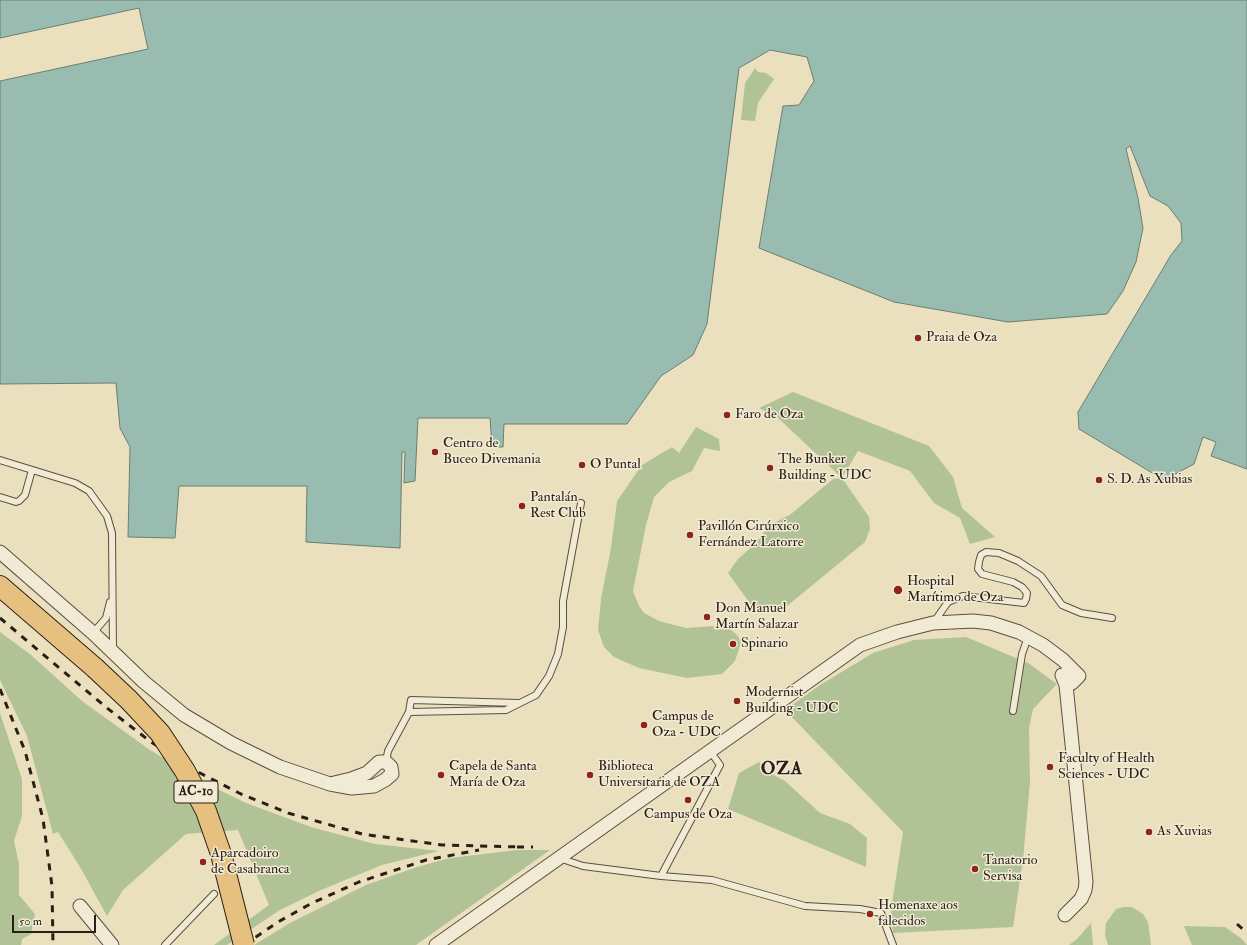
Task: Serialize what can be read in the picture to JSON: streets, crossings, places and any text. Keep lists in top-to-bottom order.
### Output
{
  "streets": {
    "main road": ["AC-10"]
  },
  "districts": ["OZA"],
  "places": [
    "Praia de Oza",
    "Faro de Oza",
    "Centro de Buceo Divemania",
    "O Puntal",
    "The Bunker Building - UDC",
    "S. D. As Xubias",
    "Pantalán Rest Club",
    "Pavillón Cirúrxico Fernández Latorre",
    "Hospital Marítimo de Oza",
    "Don Manuel Martín Salazar",
    "Spinario",
    "Modernist Building - UDC",
    "Campus de Oza - UDC",
    "Faculty of Health Sciences - UDC",
    "Capela de Santa María de Oza",
    "Biblioteca Universitaria de OZA",
    "Campus de Oza",
    "As Xuvias",
    "Aparcadoiro de Casabranca",
    "Tanatorio Servisa",
    "Homenaxe aos falecidos"
  ],
  "scale_bar": "50 m"
}
